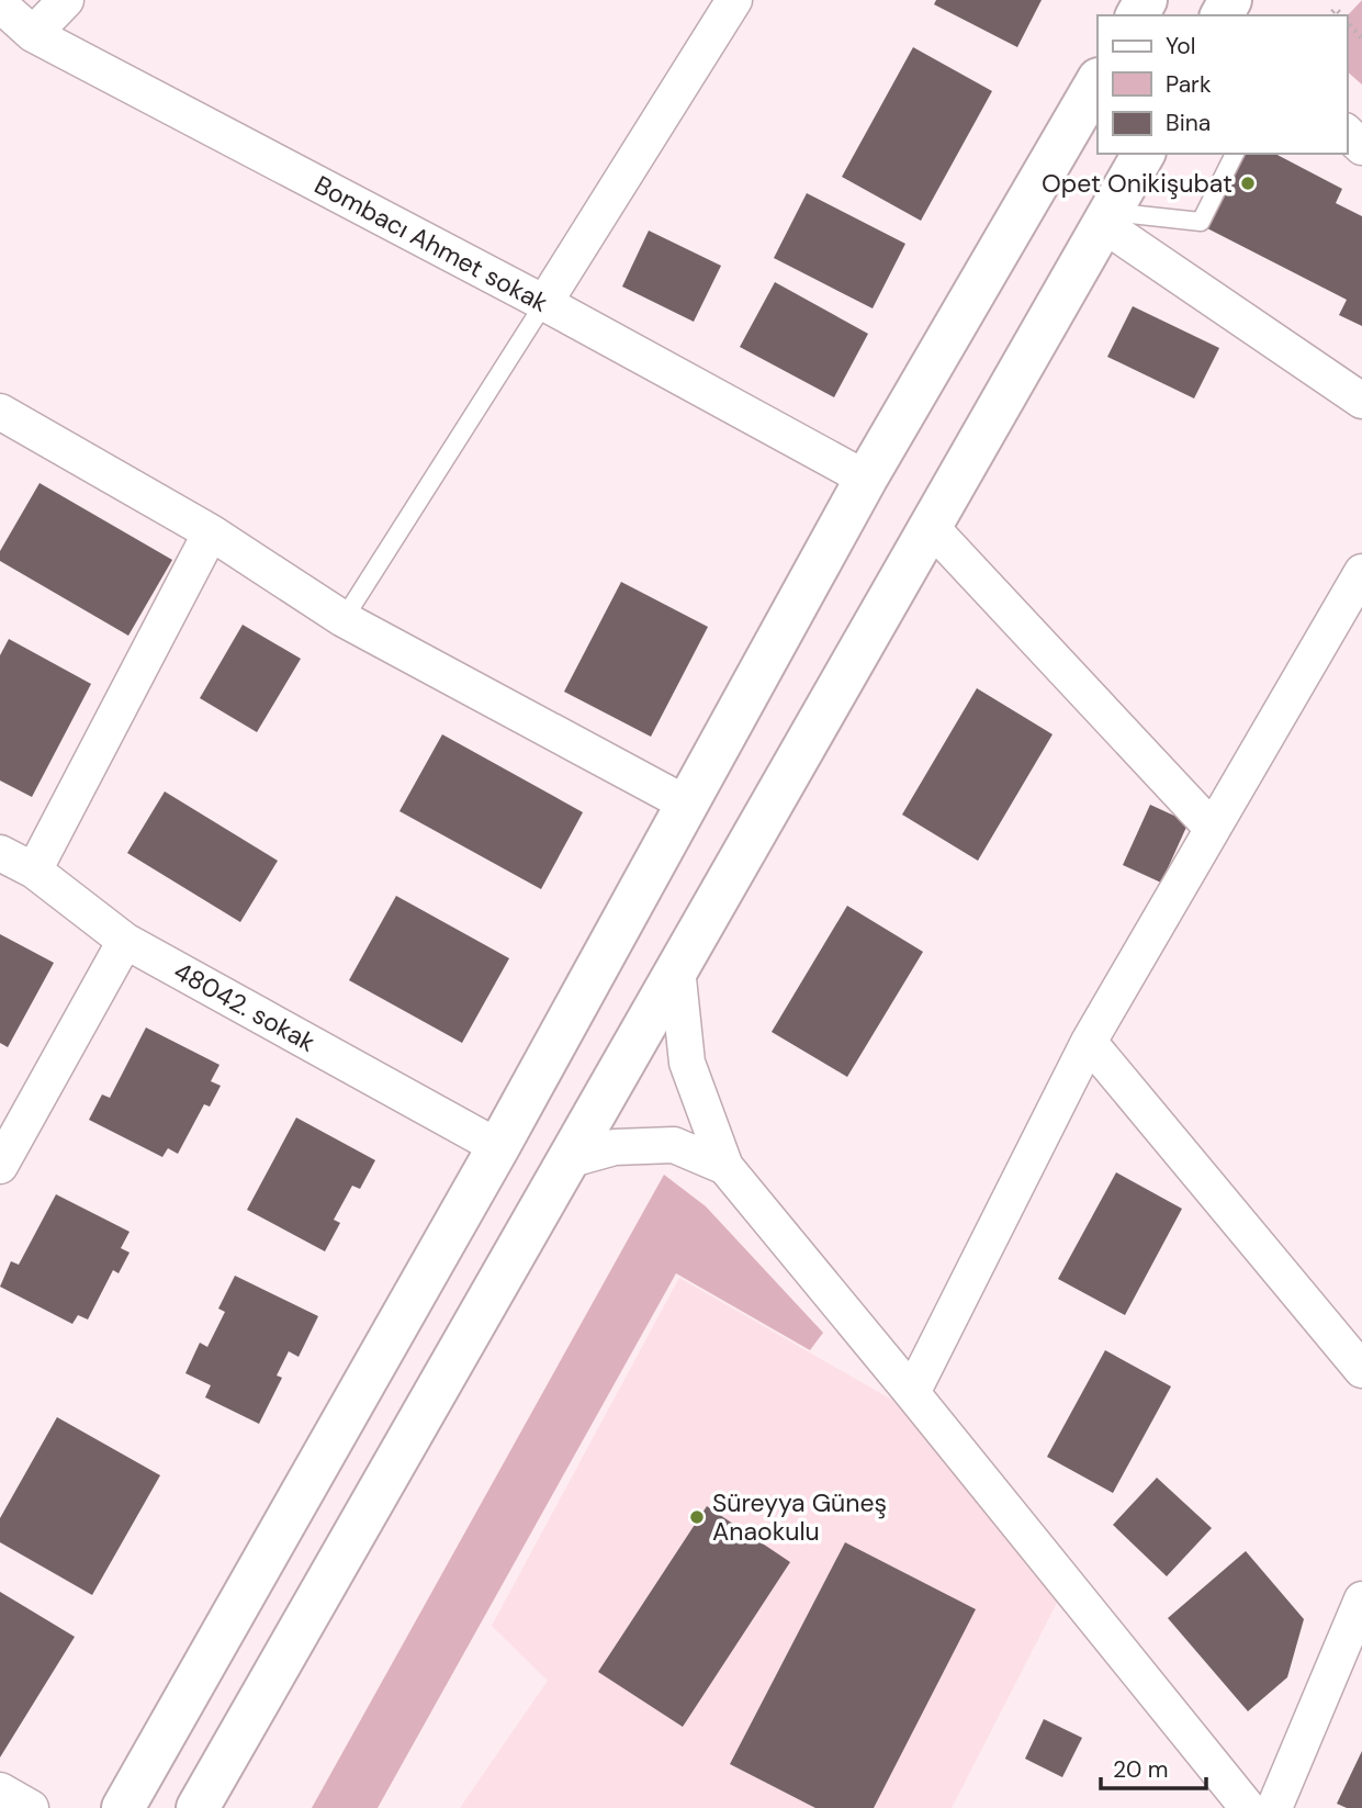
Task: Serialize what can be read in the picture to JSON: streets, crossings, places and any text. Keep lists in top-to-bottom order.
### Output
{
  "streets": {
    "street": ["Bombacı Ahmet sokak", "48042. sokak"]
  },
  "places": ["Opet Onikişubat", "Süreyya Güneş Anaokulu"],
  "legend": ["Yol", "Park", "Bina"],
  "scale_bar": "20 m"
}
